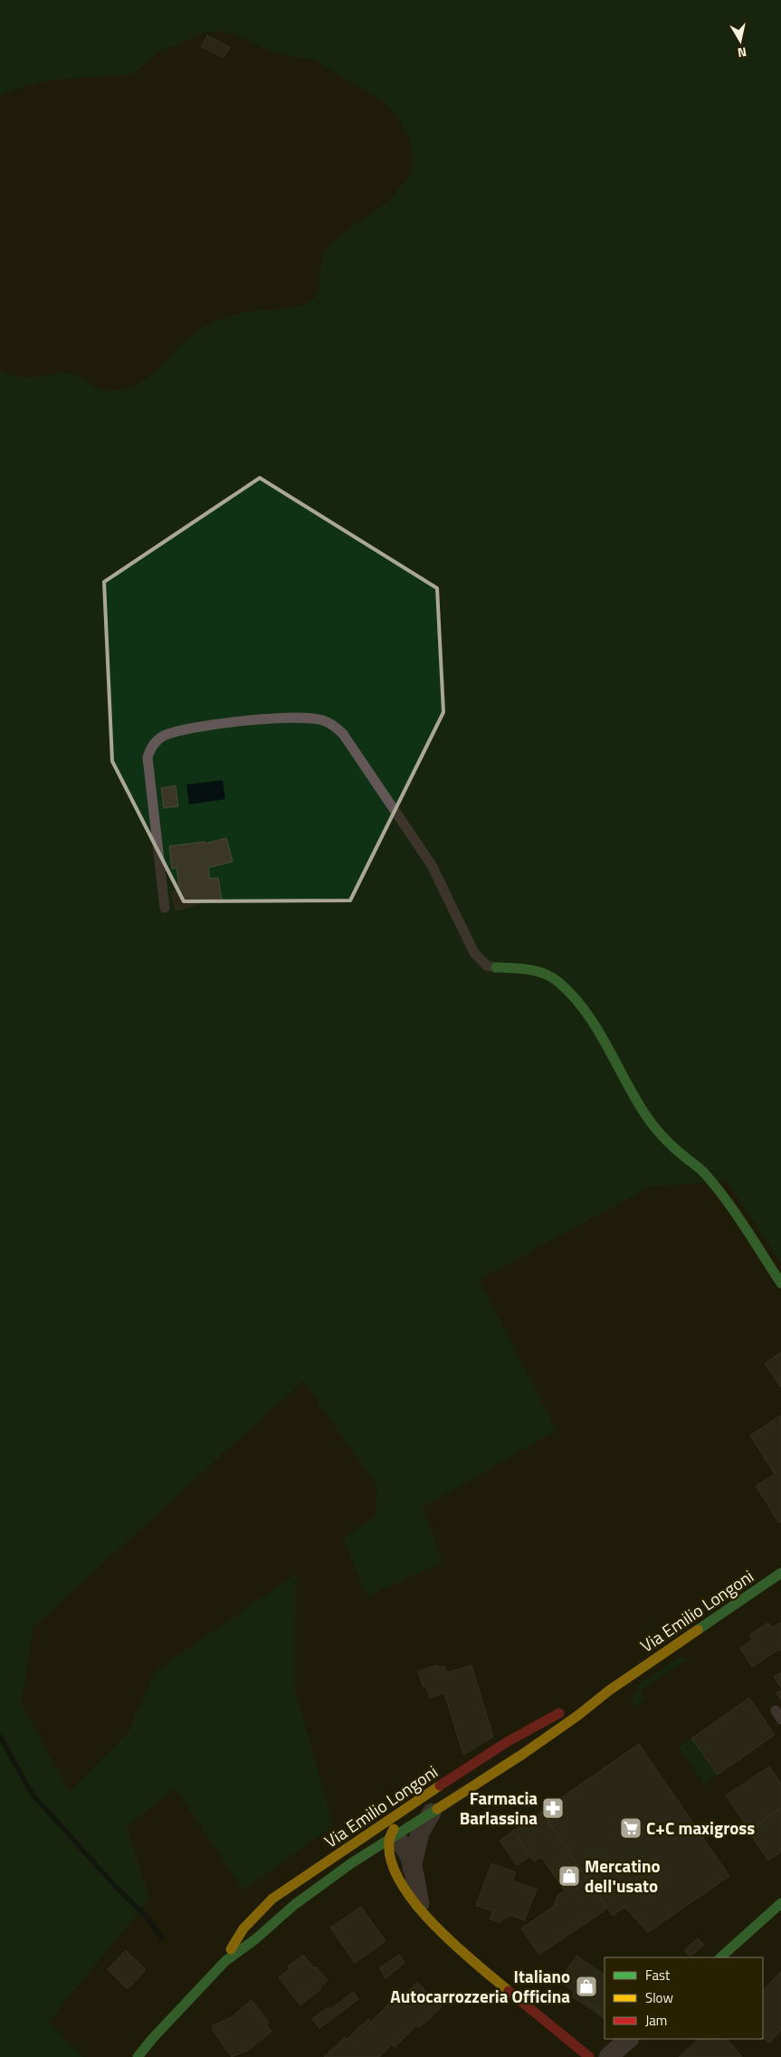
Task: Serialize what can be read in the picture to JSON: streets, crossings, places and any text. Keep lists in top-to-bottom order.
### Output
{
  "streets": {
    "street": ["Via Emilio Longoni"]
  },
  "places": {
    "pharmacy": ["Farmacia Barlassina"],
    "supermarket": ["C+C maxigross"],
    "shop": ["Mercatino dell'usato", "Italiano Autocarrozzeria Officina"]
  },
  "legend": ["Fast", "Slow", "Jam"],
  "north": "bottom"
}
